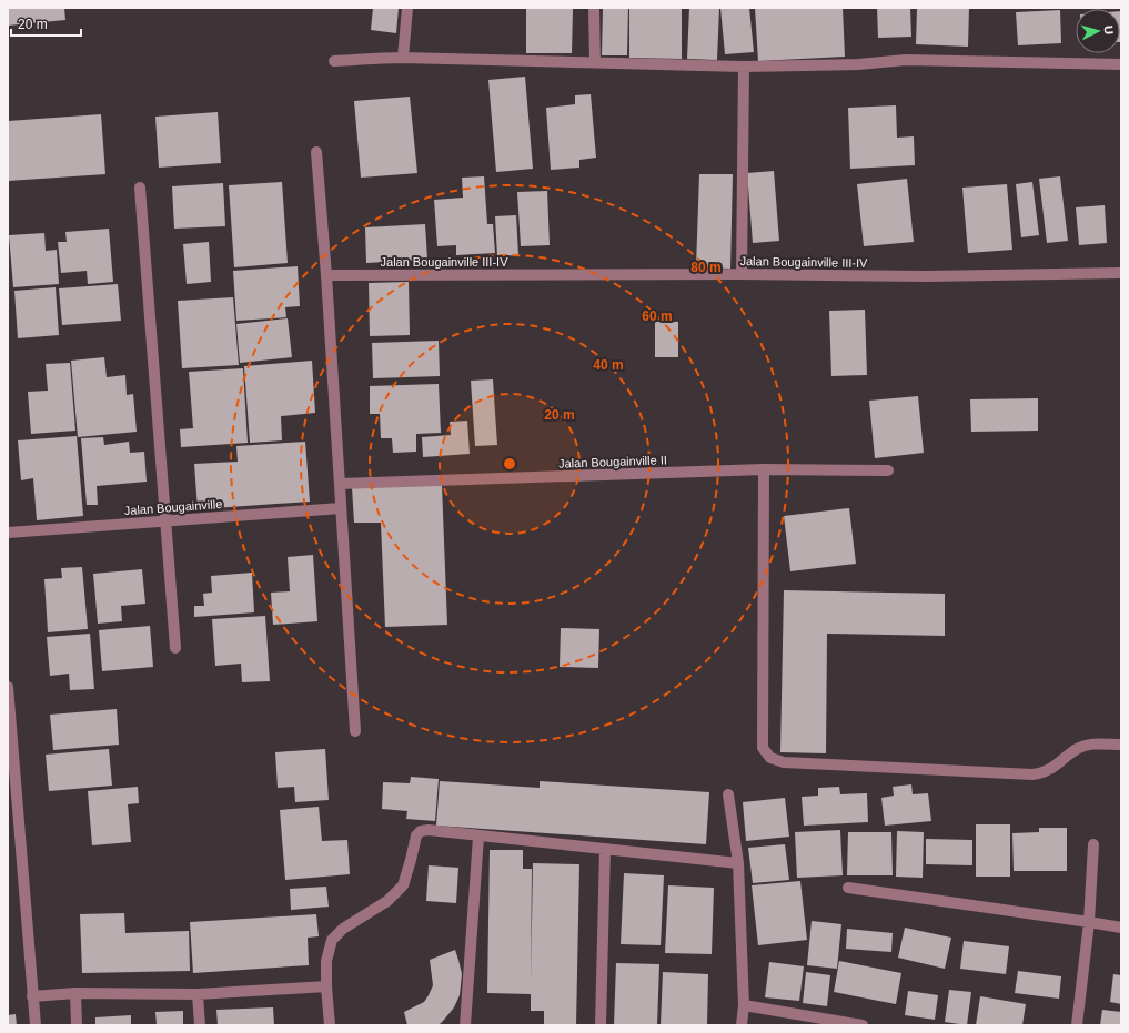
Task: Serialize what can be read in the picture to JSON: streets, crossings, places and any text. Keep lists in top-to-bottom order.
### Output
{
  "streets": {
    "street": ["Jalan Bougainville III-IV", "Jalan Bougainville II", "Jalan Bougainville"]
  },
  "scale_bar": "20 m",
  "north": "right",
  "rings": [
    "80 m",
    "60 m",
    "40 m",
    "20 m"
  ]
}
